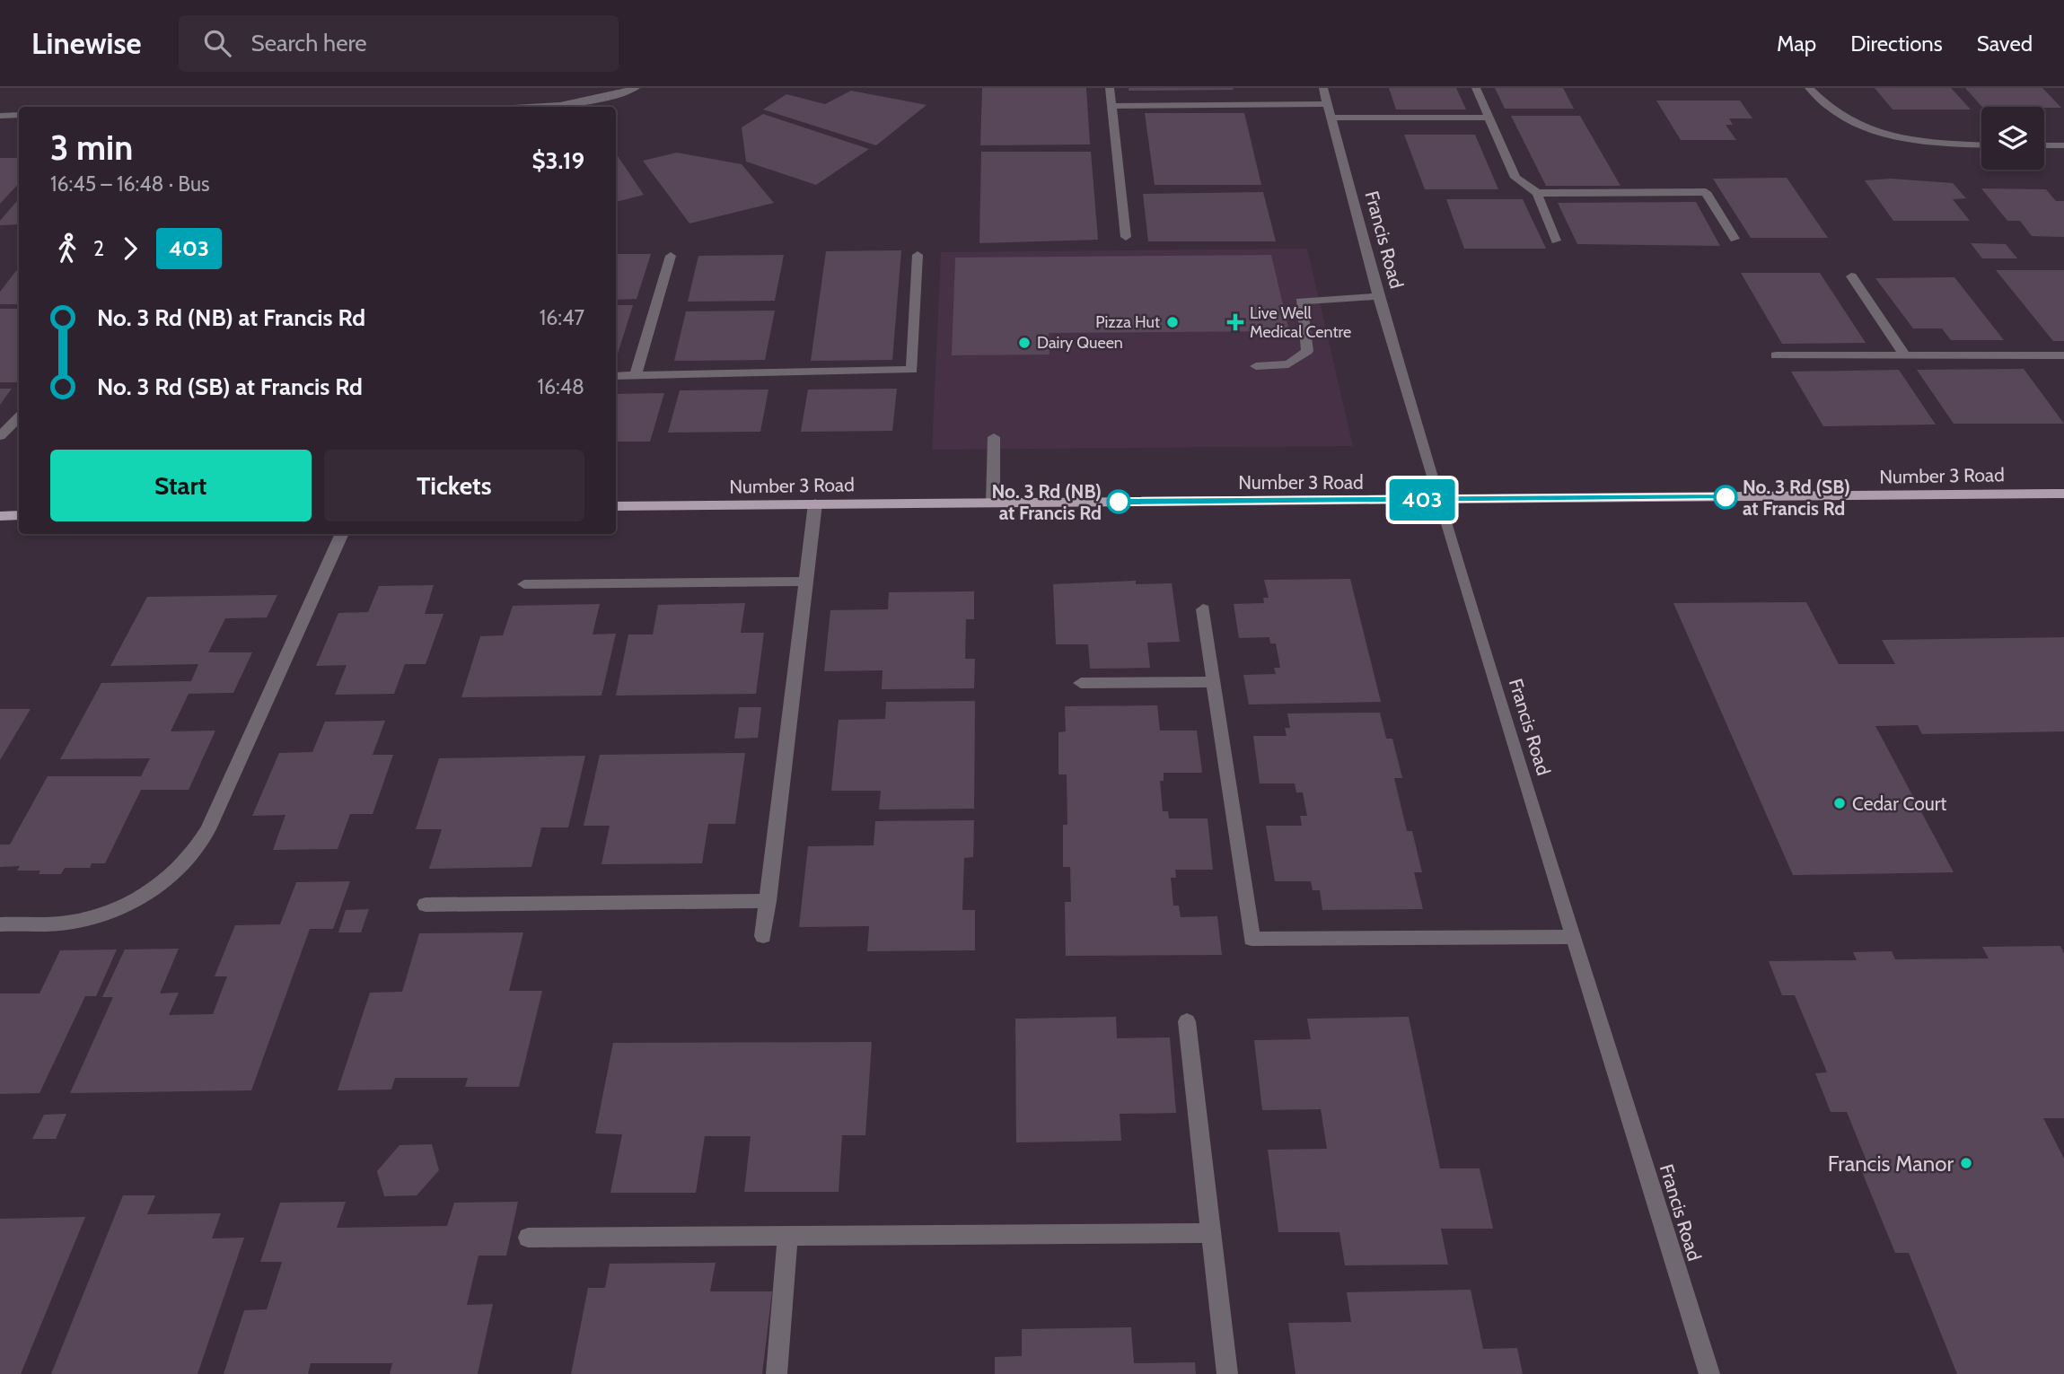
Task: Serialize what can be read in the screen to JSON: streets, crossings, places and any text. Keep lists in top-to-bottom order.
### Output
{
  "streets": {
    "main road": ["Number 3 Road"],
    "street": ["Francis Road"]
  },
  "crossings": [
    ["Francis Road", "Number 3 Road"]
  ],
  "places": {
    "other": [
      "Pizza Hut",
      "Dairy Queen",
      "No. 3 Rd (SB) at Francis Rd",
      "No. 3 Rd (NB) at Francis Rd",
      "Cedar Court",
      "Francis Manor"
    ],
    "health": ["Live Well Medical Centre"]
  },
  "lines": ["bus line 403"],
  "page": {
    "header": "Linewise",
    "search": "Search here",
    "nav": ["Map", "Directions", "Saved"],
    "on_map": "403",
    "heading": ["3 min", "16:45 – 16:48 · Bus", "$3.19"],
    "legs": ["2", "403"],
    "list": [
      {
        "name": "No. 3 Rd (NB) at Francis Rd",
        "value": "16:47"
      },
      {
        "name": "No. 3 Rd (SB) at Francis Rd",
        "value": "16:48"
      }
    ],
    "buttons": ["Start", "Tickets"]
  }
}
